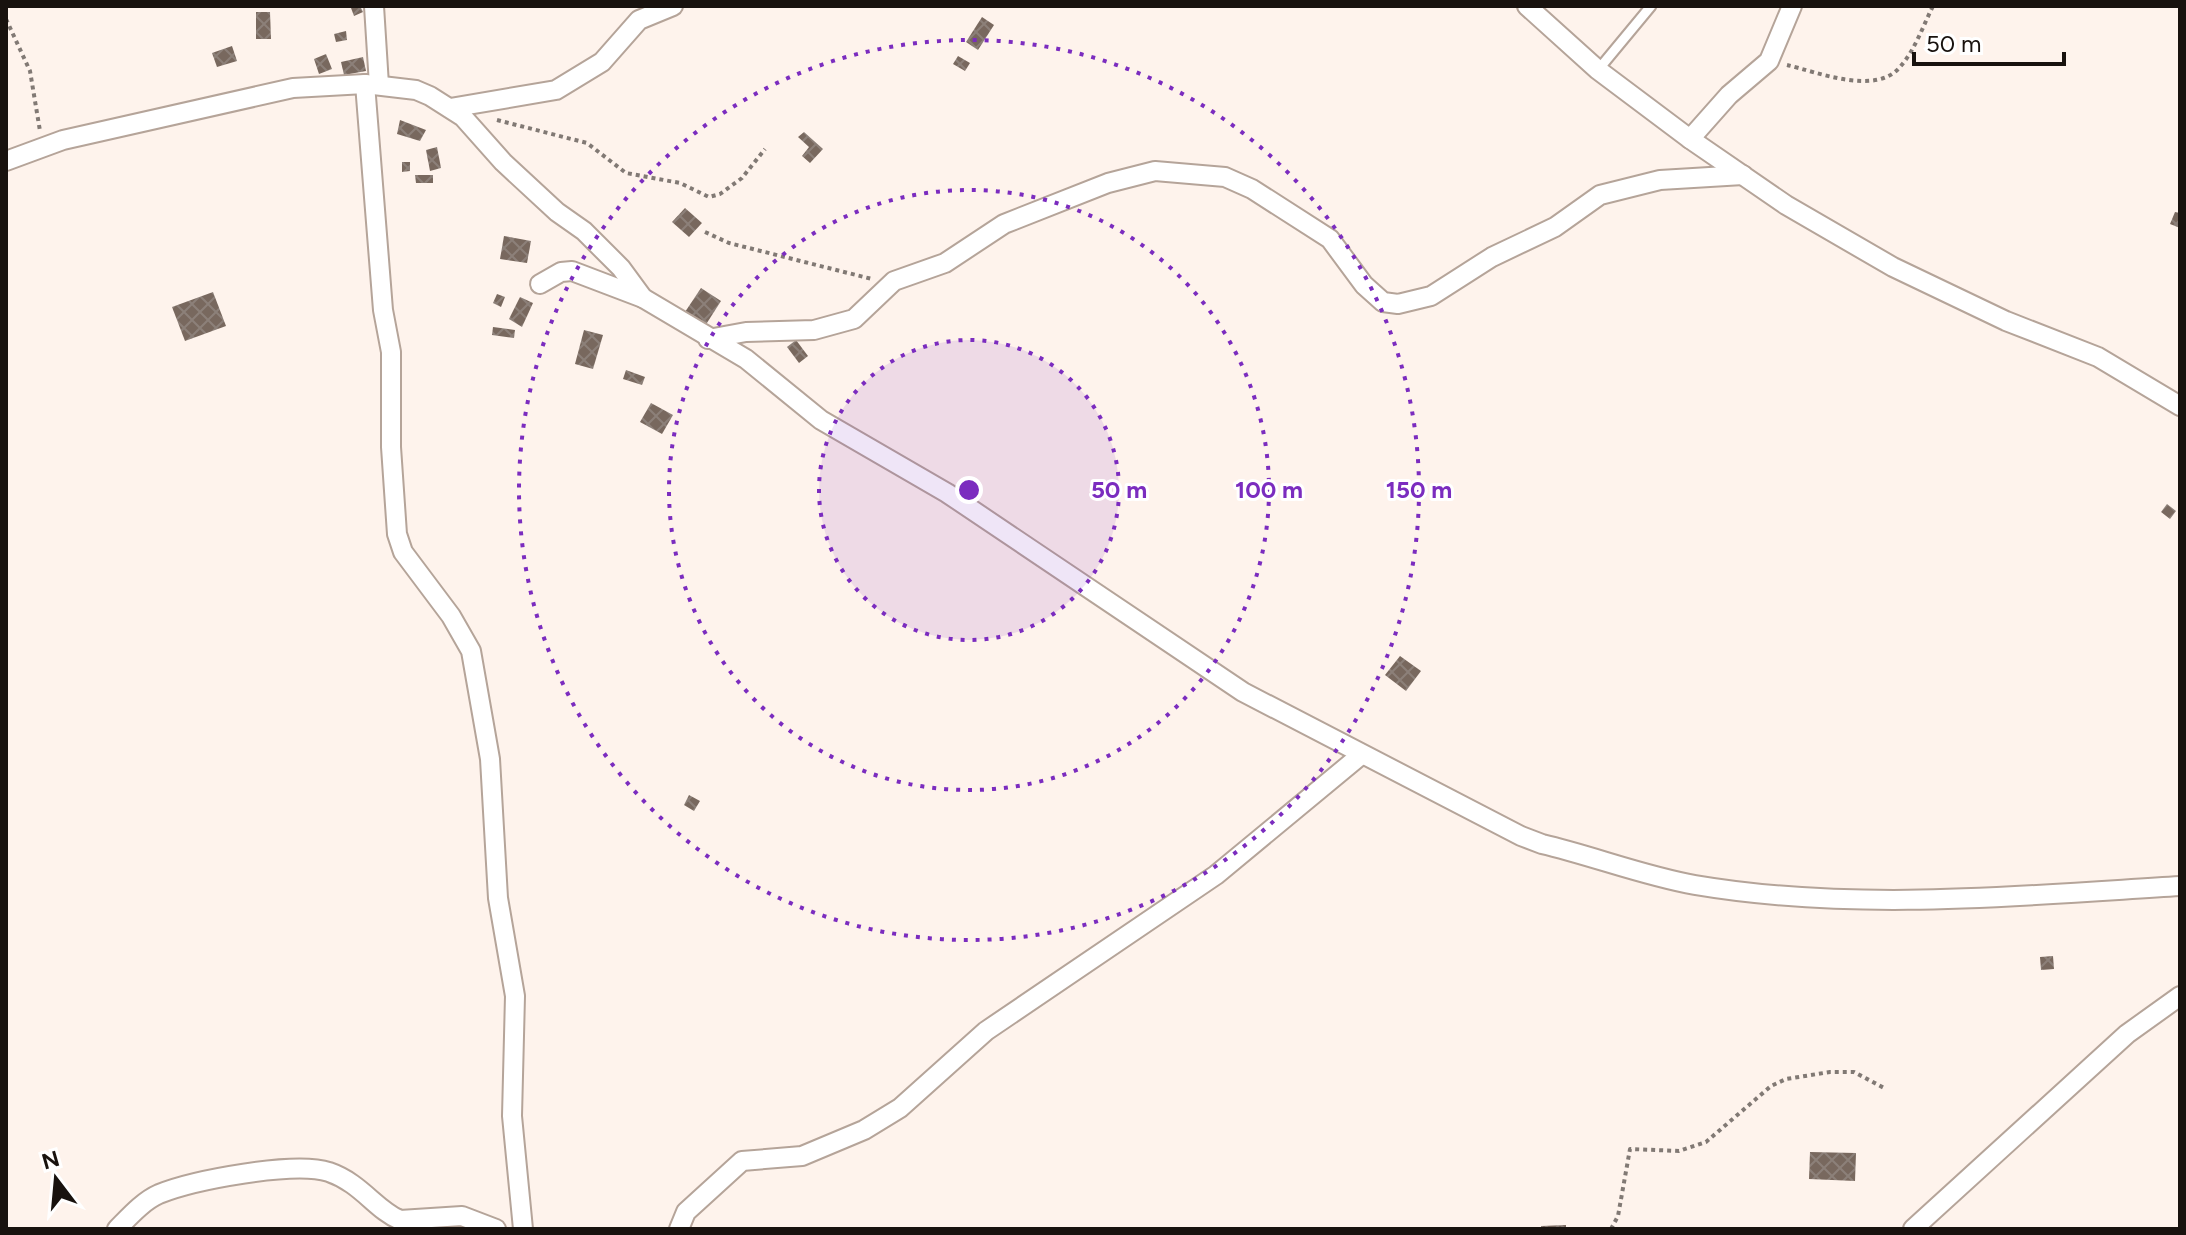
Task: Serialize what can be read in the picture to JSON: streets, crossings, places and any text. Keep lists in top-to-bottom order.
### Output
{
  "scale_bar": "50 m",
  "north": "top",
  "rings": ["50 m", "100 m", "150 m"]
}
